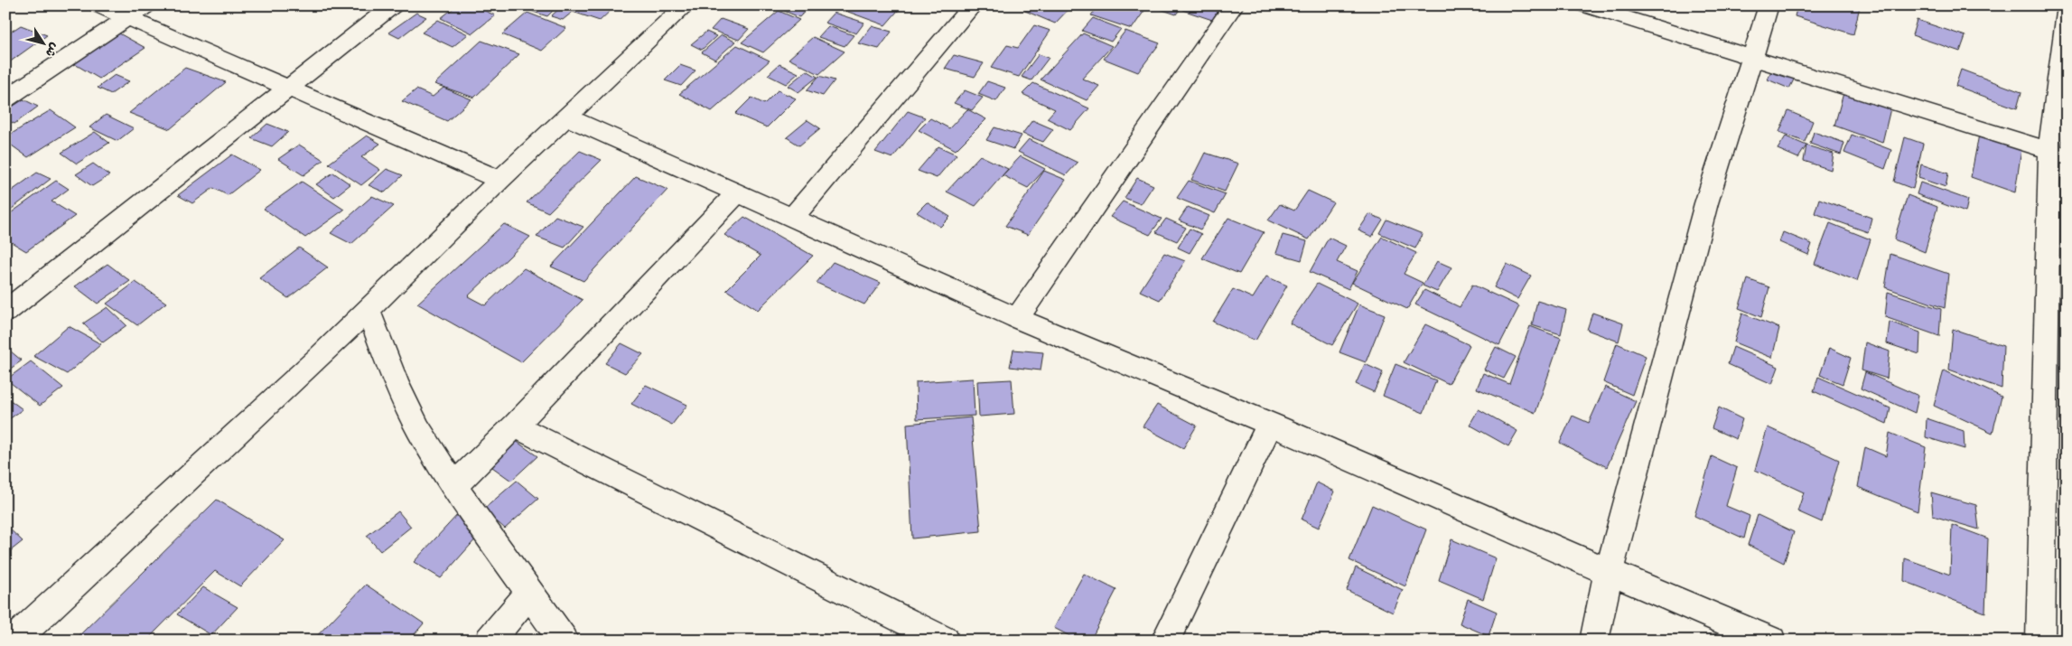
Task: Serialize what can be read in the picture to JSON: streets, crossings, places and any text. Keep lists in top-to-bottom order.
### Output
{
  "north": "bottom right"
}
